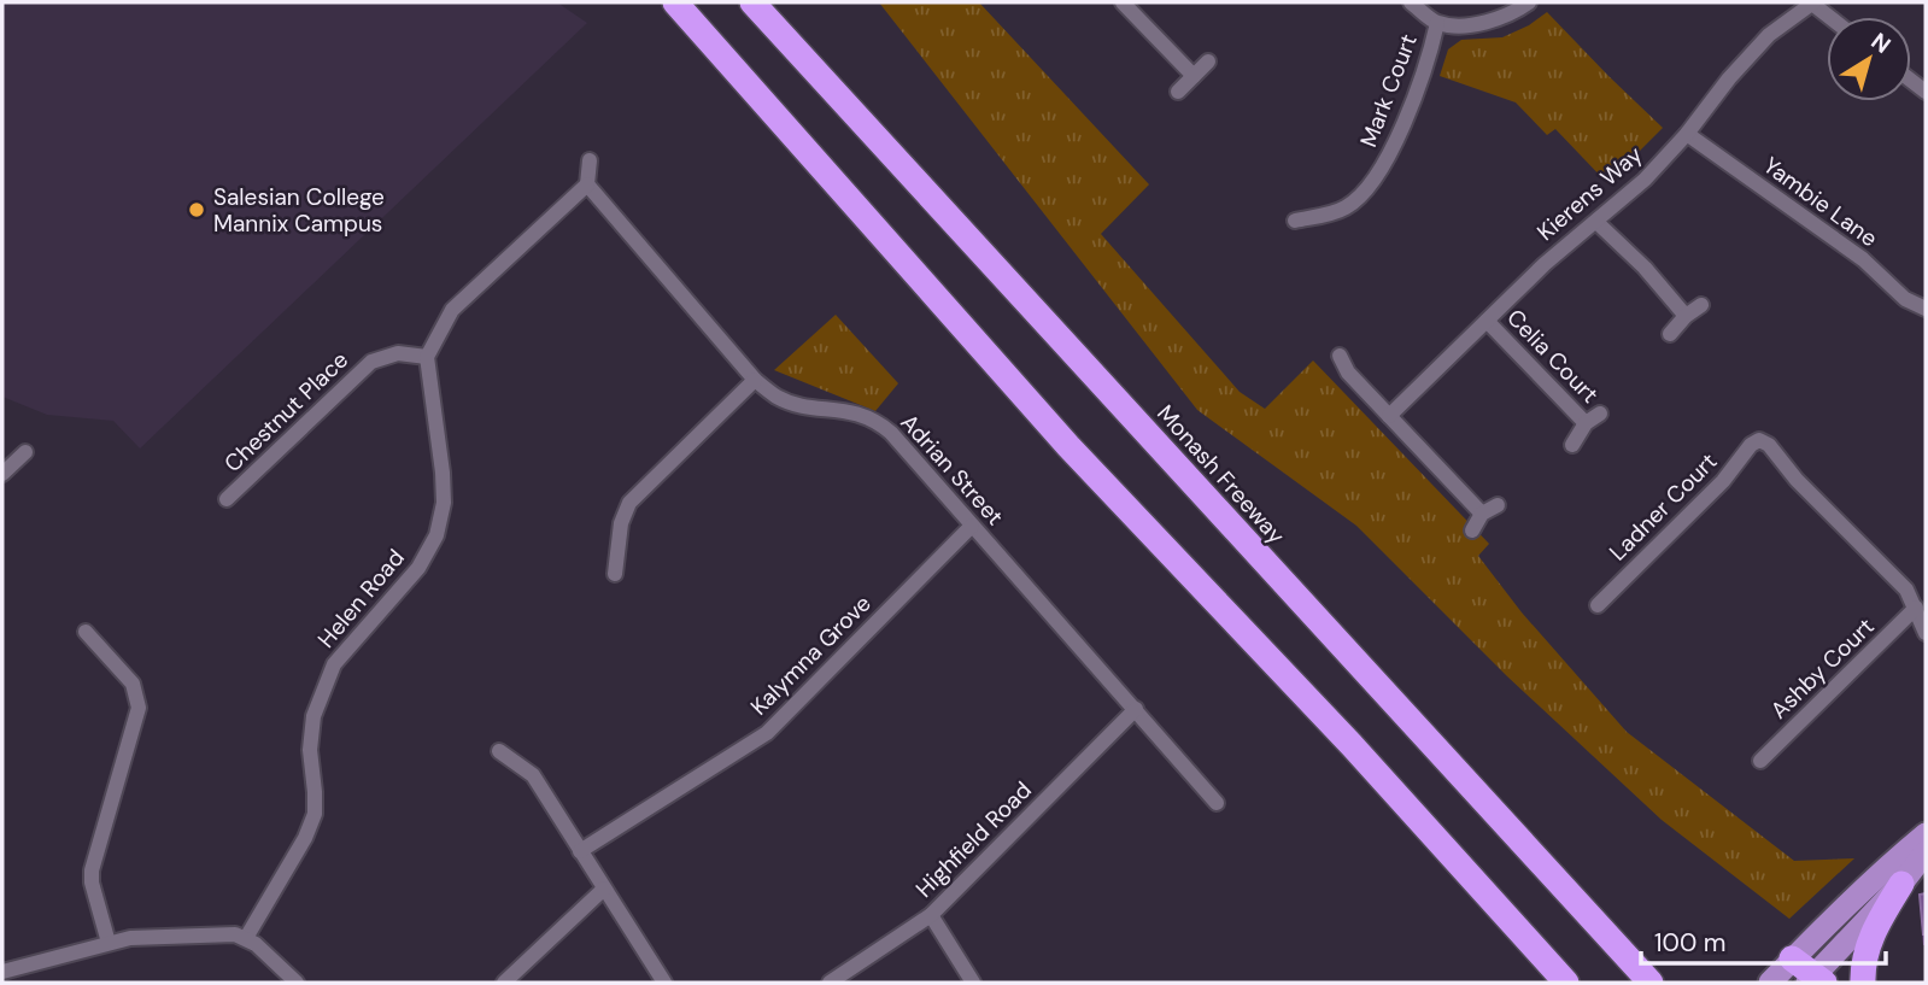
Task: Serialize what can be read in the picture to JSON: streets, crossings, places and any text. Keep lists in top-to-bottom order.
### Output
{
  "streets": {
    "highway": ["Monash Freeway"],
    "street": [
      "Mark Court",
      "Kierens Way",
      "Yambie Lane",
      "Celia Court",
      "Chestnut Place",
      "Adrian Street",
      "Ladner Court",
      "Helen Road",
      "Kalymna Grove",
      "Ashby Court",
      "Highfield Road"
    ]
  },
  "crossings": [
    ["Kierens Way", "Yambie Lane"],
    ["Kierens Way", "Celia Court"],
    ["Chestnut Place", "Helen Road"],
    ["Adrian Street", "Kalymna Grove"],
    ["Adrian Street", "Highfield Road"],
    ["Ladner Court", "Ashby Court"]
  ],
  "places": ["Salesian College Mannix Campus"],
  "scale_bar": "100 m",
  "north": "top right"
}
